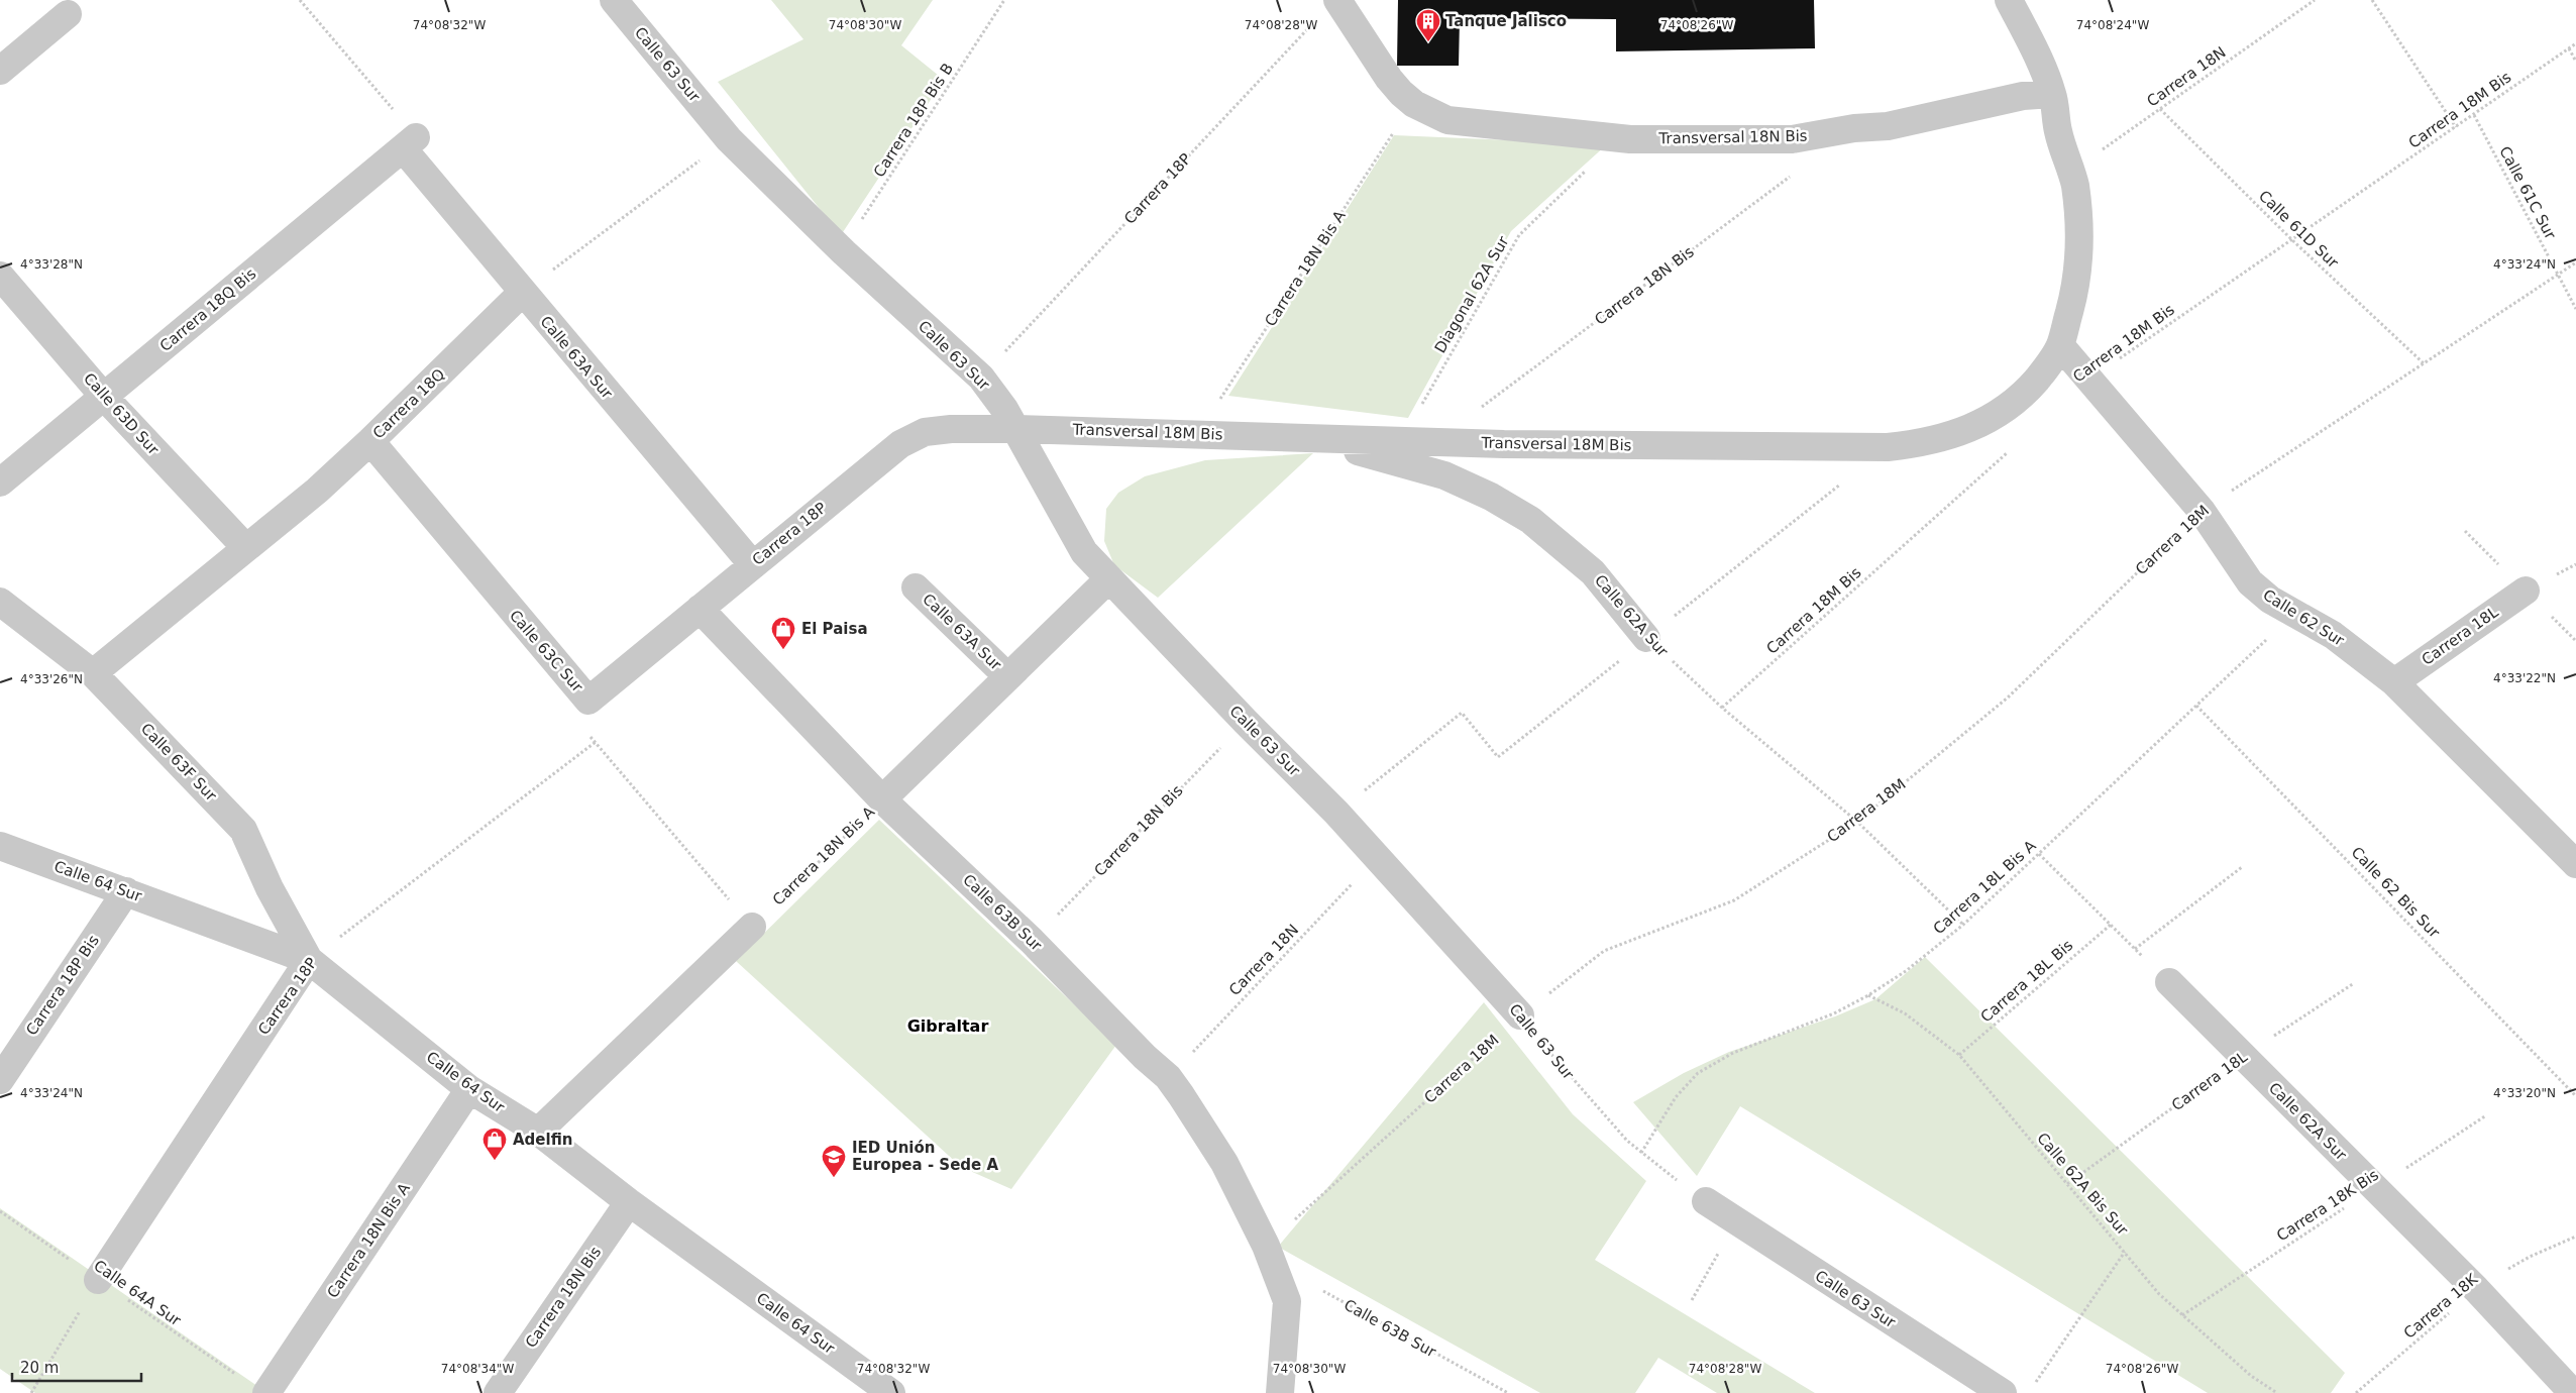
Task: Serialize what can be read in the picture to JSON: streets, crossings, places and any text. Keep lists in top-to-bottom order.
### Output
{
  "streets": {
    "street": [
      "Calle 63 Sur",
      "Transversal 18N Bis",
      "Carrera 18P",
      "Carrera 18N Bis A",
      "Carrera 18N Bis",
      "Carrera 18Q Bis",
      "Calle 63A Sur",
      "Carrera 18Q",
      "Calle 63D Sur",
      "Transversal 18M Bis",
      "Calle 62A Sur",
      "Calle 62 Sur",
      "Carrera 18L",
      "Calle 63C Sur",
      "Calle 63F Sur",
      "Calle 64 Sur",
      "Calle 63B Sur",
      "Carrera 18P Bis"
    ],
    "path": [
      "Carrera 18N",
      "Carrera 18M Bis",
      "Carrera 18P Bis B",
      "Calle 61C Sur",
      "Calle 61D Sur",
      "Diagonal 62A Sur",
      "Carrera 18M",
      "Carrera 18L Bis A",
      "Calle 62 Bis Sur",
      "Carrera 18L Bis",
      "Calle 62A Bis Sur",
      "Carrera 18K Bis",
      "Calle 64A Sur",
      "Carrera 18K"
    ]
  },
  "crossings": [
    ["Calle 63 Sur", "Carrera 18N"],
    ["Calle 63 Sur", "Carrera 18P Bis B"],
    ["Calle 63 Sur", "Carrera 18P"],
    ["Calle 63 Sur", "Carrera 18N Bis A"],
    ["Calle 63 Sur", "Carrera 18N Bis"],
    ["Calle 63 Sur", "Transversal 18M Bis"],
    ["Calle 63 Sur", "Carrera 18M"],
    ["Calle 63 Sur", "Carrera 18L Bis A"],
    ["Carrera 18N", "Calle 61D Sur"],
    ["Carrera 18N", "Transversal 18M Bis"],
    ["Carrera 18N", "Calle 63B Sur"],
    ["Carrera 18M Bis", "Calle 61C Sur"],
    ["Carrera 18M Bis", "Calle 61D Sur"],
    ["Carrera 18M Bis", "Calle 62A Sur"],
    ["Carrera 18M Bis", "Calle 62 Sur"],
    ["Transversal 18N Bis", "Carrera 18N Bis A"],
    ["Transversal 18N Bis", "Diagonal 62A Sur"],
    ["Transversal 18N Bis", "Transversal 18M Bis"],
    ["Carrera 18P", "Calle 63A Sur"],
    ["Carrera 18P", "Transversal 18M Bis"],
    ["Carrera 18P", "Calle 63C Sur"],
    ["Carrera 18P", "Calle 63F Sur"],
    ["Carrera 18P", "Calle 64 Sur"],
    ["Carrera 18P", "Calle 63B Sur"],
    ["Carrera 18P", "Calle 64A Sur"],
    ["Calle 61C Sur", "Carrera 18M"],
    ["Calle 61D Sur", "Carrera 18M"],
    ["Carrera 18N Bis A", "Calle 63A Sur"],
    ["Carrera 18N Bis A", "Transversal 18M Bis"],
    ["Carrera 18N Bis A", "Calle 63C Sur"],
    ["Carrera 18N Bis A", "Calle 64 Sur"],
    ["Carrera 18N Bis A", "Calle 63B Sur"],
    ["Carrera 18N Bis", "Transversal 18M Bis"],
    ["Carrera 18N Bis", "Calle 64 Sur"],
    ["Carrera 18N Bis", "Calle 63B Sur"],
    ["Diagonal 62A Sur", "Transversal 18M Bis"],
    ["Carrera 18Q Bis", "Calle 63A Sur"],
    ["Carrera 18Q Bis", "Calle 63D Sur"],
    ["Calle 63A Sur", "Carrera 18Q"],
    ["Carrera 18Q", "Calle 63D Sur"],
    ["Carrera 18Q", "Calle 63C Sur"],
    ["Carrera 18Q", "Calle 63F Sur"],
    ["Transversal 18M Bis", "Calle 62A Sur"],
    ["Transversal 18M Bis", "Calle 62 Sur"],
    ["Carrera 18M", "Calle 62A Sur"],
    ["Carrera 18M", "Calle 62 Sur"],
    ["Carrera 18M", "Calle 63B Sur"],
    ["Calle 62A Sur", "Carrera 18L"],
    ["Calle 62A Sur", "Carrera 18L Bis A"],
    ["Calle 62A Sur", "Carrera 18K Bis"],
    ["Calle 62A Sur", "Carrera 18K"],
    ["Calle 62 Sur", "Carrera 18L"],
    ["Calle 62 Sur", "Carrera 18L Bis A"],
    ["Carrera 18L", "Calle 62A Bis Sur"],
    ["Calle 63F Sur", "Calle 64 Sur"],
    ["Calle 64 Sur", "Carrera 18P Bis"],
    ["Carrera 18L Bis A", "Calle 62 Bis Sur"],
    ["Carrera 18L Bis A", "Calle 62A Bis Sur"],
    ["Carrera 18L Bis", "Calle 62A Bis Sur"],
    ["Calle 62A Bis Sur", "Carrera 18K Bis"]
  ],
  "districts": ["Gibraltar"],
  "places": {
    "building": ["Tanque Jalisco"],
    "shop": ["El Paisa", "Adelfin"],
    "school or university": ["IED Unión Europea - Sede A"]
  },
  "scale_bar": "20 m",
  "coordinates": [
    "74°08'32\"W",
    "74°08'30\"W",
    "74°08'28\"W",
    "74°08'26\"W",
    "74°08'24\"W",
    "4°33'24\"N",
    "4°33'28\"N",
    "4°33'22\"N",
    "4°33'26\"N",
    "4°33'20\"N",
    "74°08'34\"W"
  ]
}
